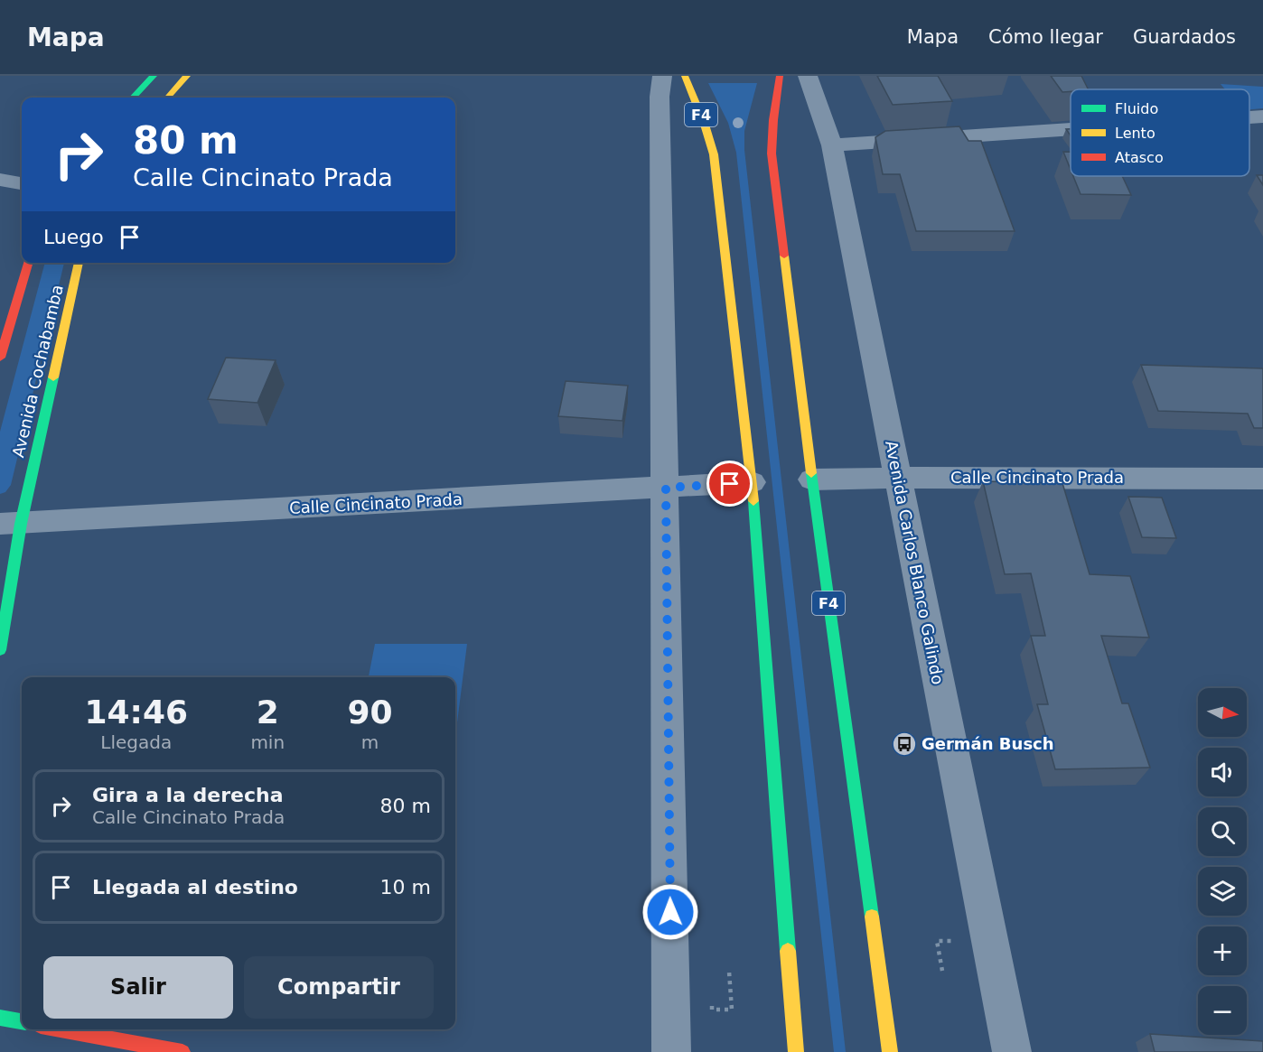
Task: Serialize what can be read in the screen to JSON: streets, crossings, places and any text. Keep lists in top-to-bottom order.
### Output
{
  "streets": {
    "main road": ["F4", "Avenida Cochabamba"],
    "street": ["Calle Cincinato Prada", "Avenida Carlos Blanco Galindo"]
  },
  "crossings": [
    ["F4", "Calle Cincinato Prada"],
    ["Avenida Cochabamba", "Calle Cincinato Prada"],
    ["Calle Cincinato Prada", "Avenida Carlos Blanco Galindo"]
  ],
  "places": {
    "bus stop": ["Germán Busch"]
  },
  "legend": ["Fluido", "Lento", "Atasco"],
  "north": "right",
  "page": {
    "header": "Mapa",
    "nav": ["Mapa", "Cómo llegar", "Guardados"],
    "turn": ["80 m", "Calle Cincinato Prada"],
    "then": "Luego",
    "eta": [
      "14:46",
      "Llegada",
      "2",
      "min",
      "90",
      "m"
    ],
    "map_buttons": ["+", "−"],
    "list": [
      {
        "name": "Gira a la derecha",
        "note": "Calle Cincinato Prada",
        "value": "80 m"
      },
      {
        "name": "Llegada al destino",
        "value": "10 m"
      }
    ],
    "buttons": ["Salir", "Compartir"]
  }
}
